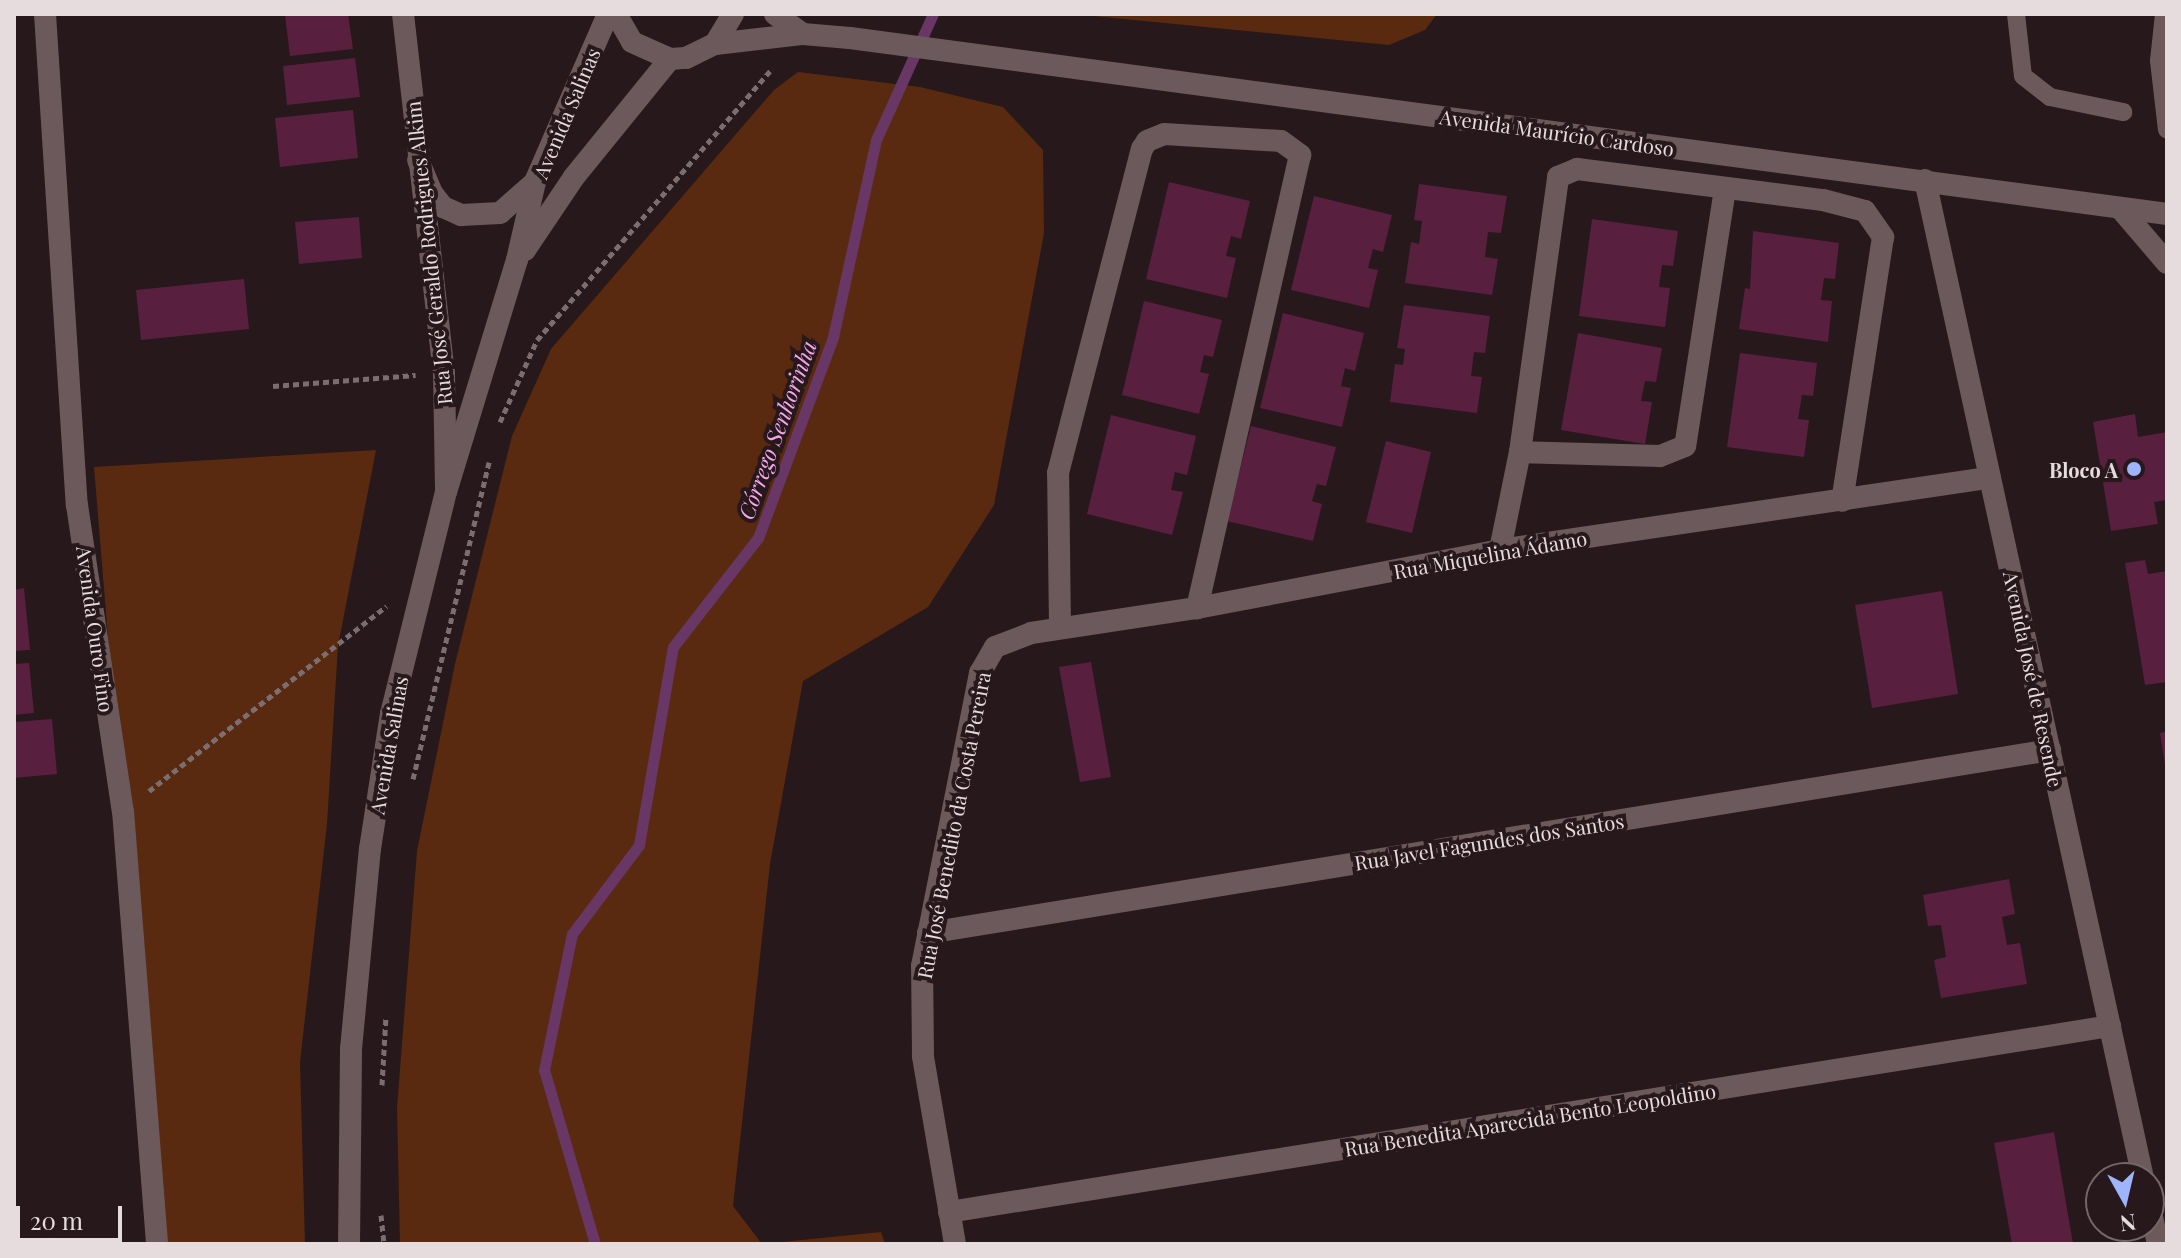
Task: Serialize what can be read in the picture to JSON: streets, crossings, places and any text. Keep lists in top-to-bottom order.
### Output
{
  "streets": {
    "street": [
      "Avenida Salinas",
      "Avenida Maurício Cardoso",
      "Rua José Geraldo Rodrigues Alkim",
      "Rua Miquelina Ádamo",
      "Avenida Ouro Fino",
      "Avenida José de Resende",
      "Rua José Benedito da Costa Pereira",
      "Rua Javel Fagundes dos Santos",
      "Rua Benedita Aparecida Bento Leopoldino"
    ]
  },
  "crossings": [
    ["Avenida Salinas", "Avenida Maurício Cardoso"],
    ["Avenida Salinas", "Rua José Geraldo Rodrigues Alkim"],
    ["Avenida Maurício Cardoso", "Avenida José de Resende"],
    ["Rua Miquelina Ádamo", "Avenida José de Resende"],
    ["Rua Miquelina Ádamo", "Rua José Benedito da Costa Pereira"],
    ["Avenida José de Resende", "Rua Javel Fagundes dos Santos"],
    ["Avenida José de Resende", "Rua Benedita Aparecida Bento Leopoldino"],
    ["Rua José Benedito da Costa Pereira", "Rua Javel Fagundes dos Santos"],
    ["Rua José Benedito da Costa Pereira", "Rua Benedita Aparecida Bento Leopoldino"]
  ],
  "water": ["Córrego Senhorinha"],
  "places": ["Bloco A"],
  "scale_bar": "20 m",
  "north": "bottom"
}
